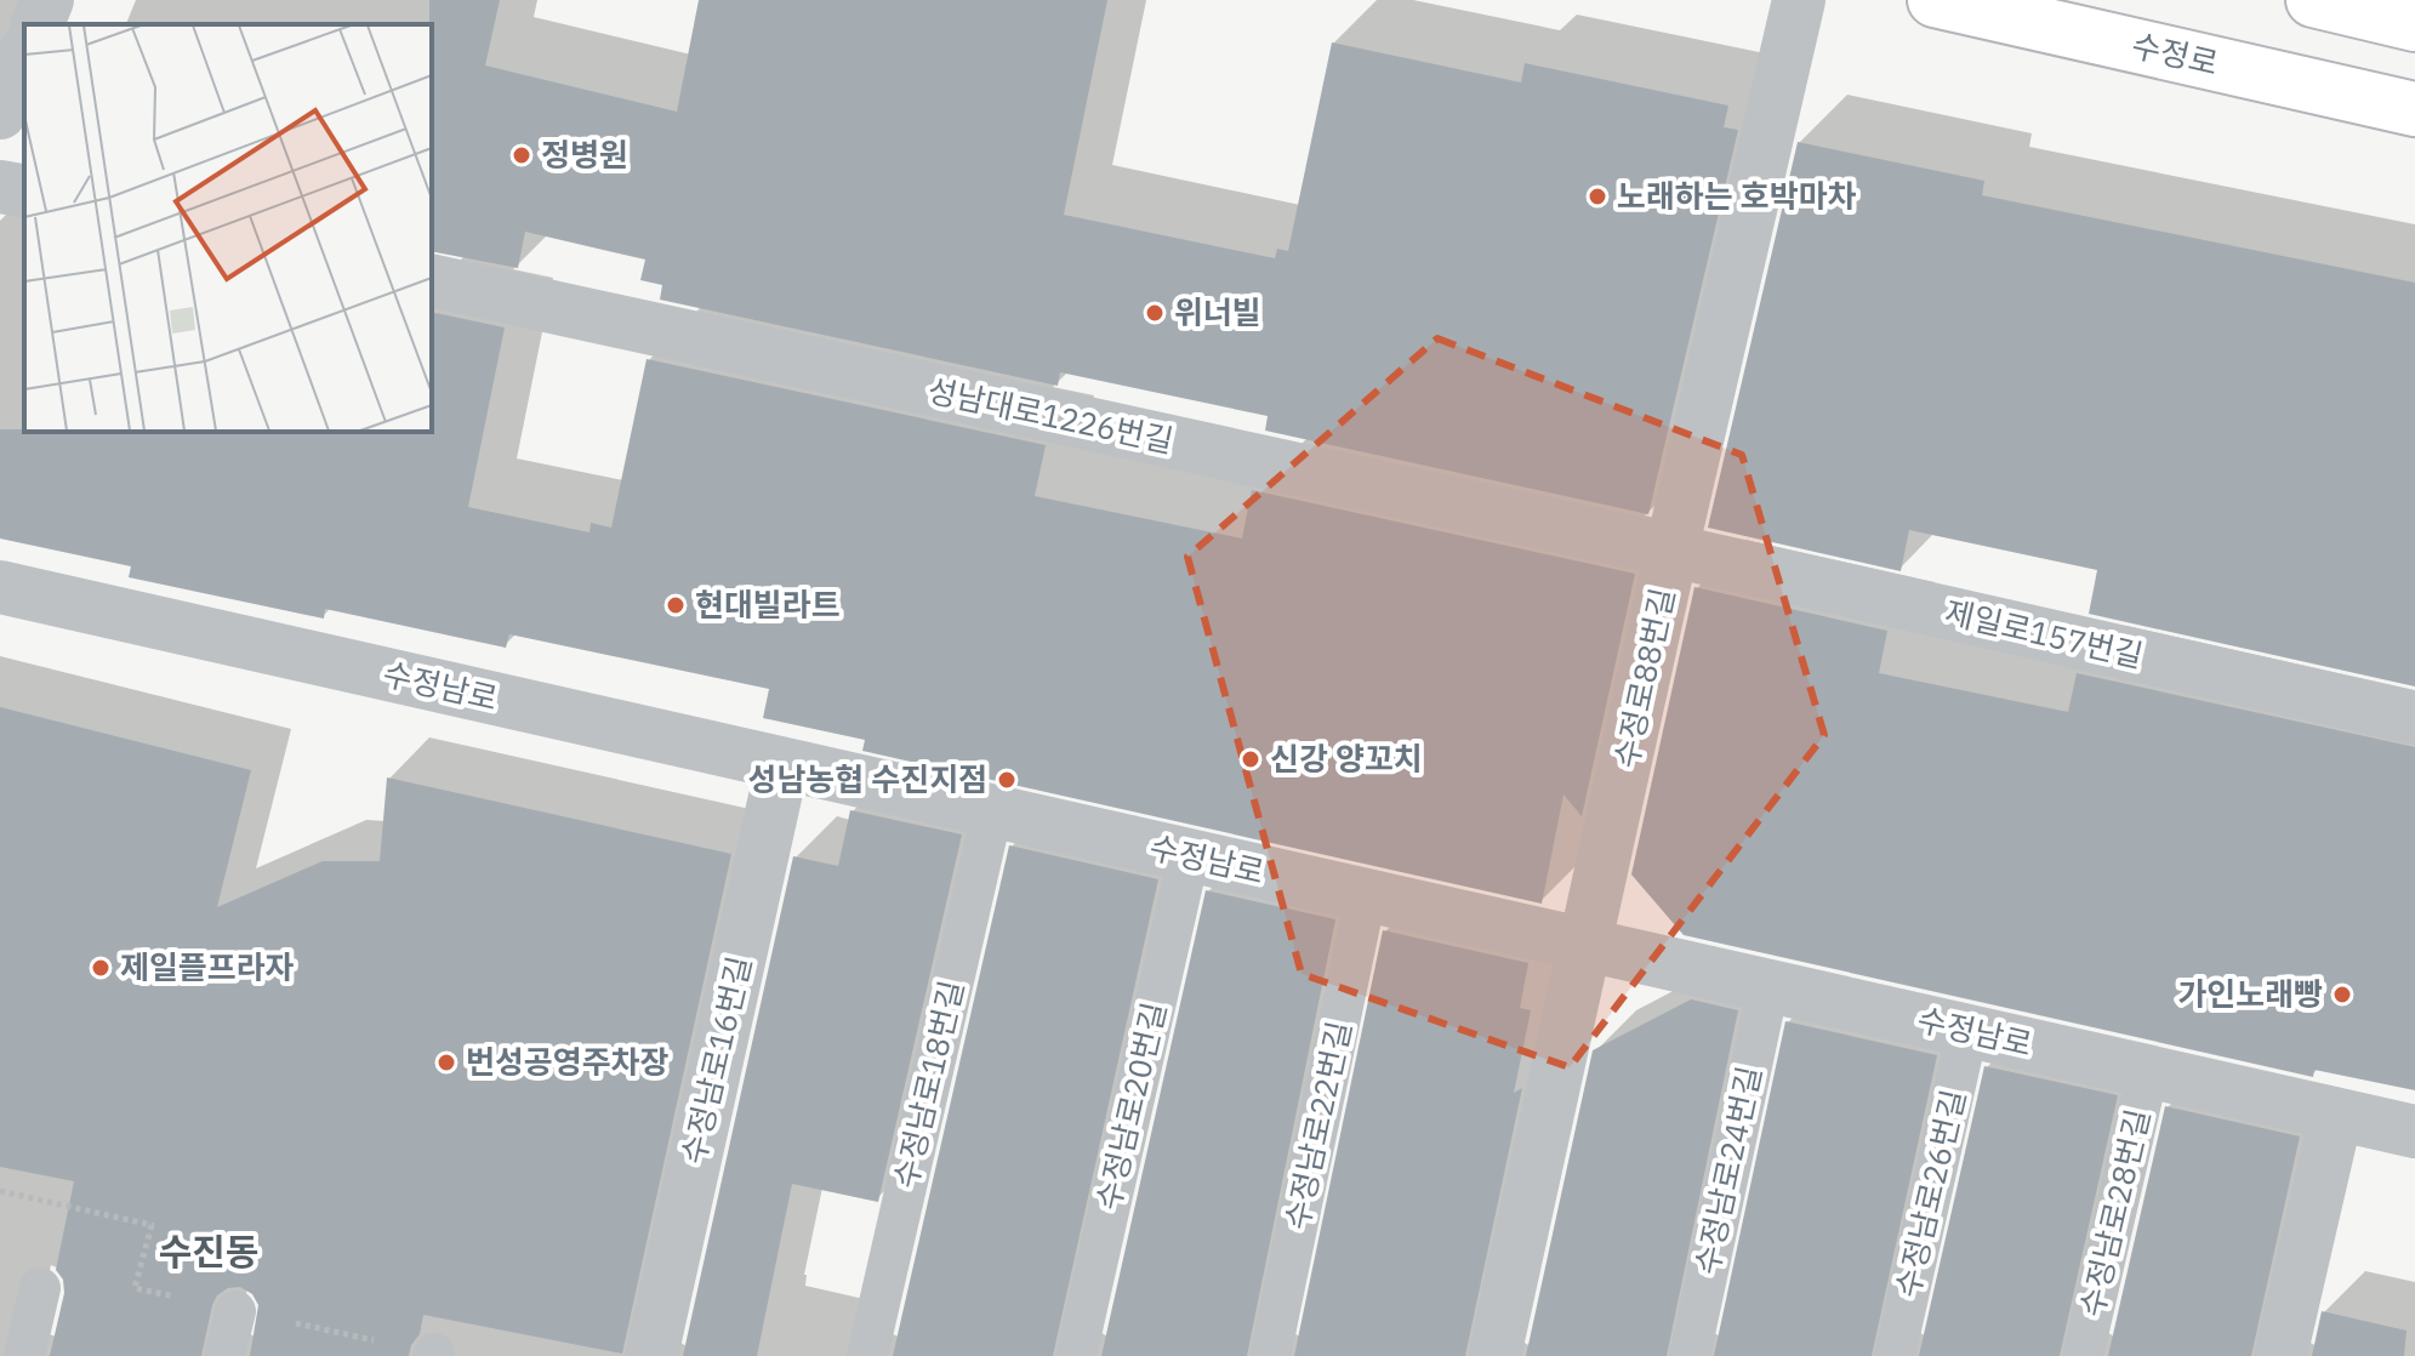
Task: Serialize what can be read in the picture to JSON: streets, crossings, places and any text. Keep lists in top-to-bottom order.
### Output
{
  "streets": {
    "main road": ["수정로"],
    "street": [
      "성남대로1226번길",
      "제일로157번길",
      "수정로88번길",
      "수정남로",
      "수정남로16번길"
    ],
    "lane": [
      "수정남로18번길",
      "수정남로20번길",
      "수정남로22번길",
      "수정남로24번길",
      "수정남로26번길",
      "수정남로28번길"
    ]
  },
  "crossings": [
    ["성남대로1226번길", "제일로157번길"],
    ["성남대로1226번길", "수정로88번길"],
    ["제일로157번길", "수정로88번길"],
    ["수정로88번길", "수정남로"],
    ["수정남로", "수정남로16번길"],
    ["수정남로", "수정남로18번길"],
    ["수정남로", "수정남로20번길"],
    ["수정남로", "수정남로22번길"],
    ["수정남로", "수정남로24번길"],
    ["수정남로", "수정남로26번길"],
    ["수정남로", "수정남로28번길"]
  ],
  "districts": ["수진동"],
  "places": [
    "정병원",
    "노래하는 호박마차",
    "위너빌",
    "현대빌라트",
    "신강 양꼬치",
    "성남농협 수진지점",
    "제일플프라자",
    "가인노래빵",
    "번성공영주차장"
  ]
}
